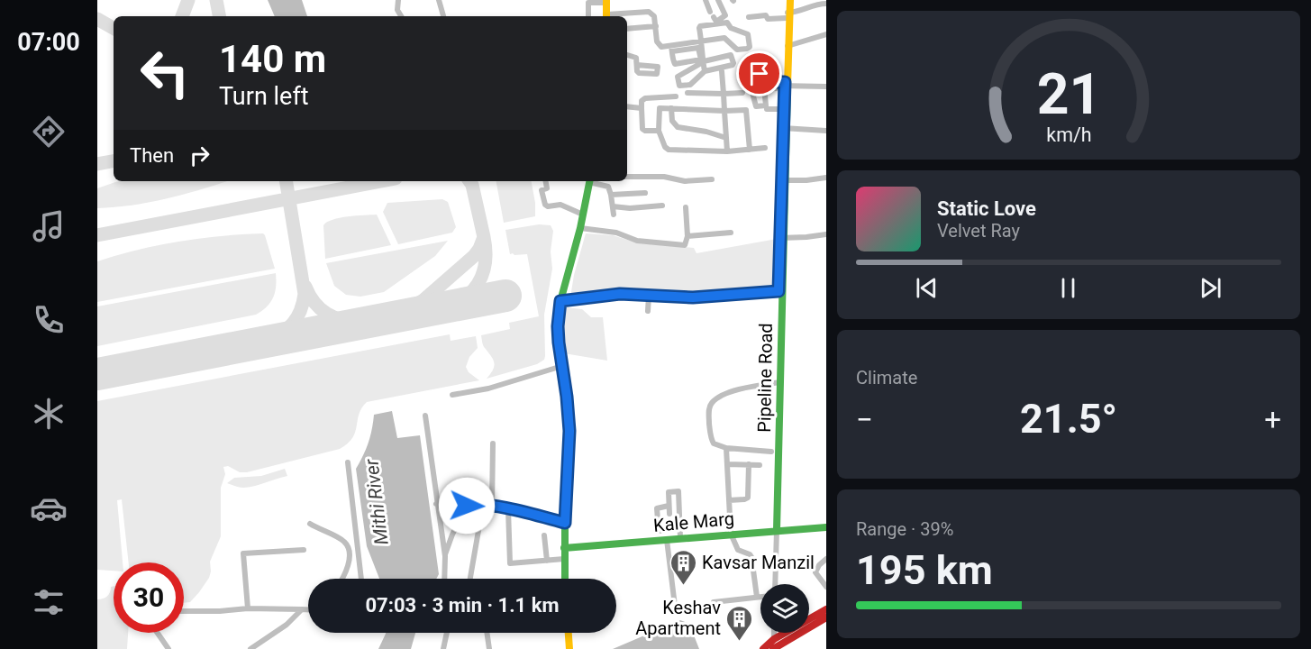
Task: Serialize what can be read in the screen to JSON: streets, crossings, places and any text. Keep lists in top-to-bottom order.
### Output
{
  "streets": {
    "main road": ["Pipeline Road", "Kale Marg"]
  },
  "crossings": [
    ["Pipeline Road", "Kale Marg"]
  ],
  "water": ["Mithi River"],
  "places": {
    "building": ["Kavsar Manzil", "Keshav Apartment"]
  },
  "page": {
    "tabs": "07:00",
    "turn": ["140 m", "Turn left"],
    "then": "Then",
    "song": ["Static Love", "Velvet Ray"],
    "tile": [
      "Climate",
      ["Range · 39%", "195 km"]
    ],
    "heat": ["−", "21.5°", "+"],
    "limit": "30",
    "trip": "07:03 · 3 min · 1.1 km",
    "gauge": ["21", "km/h"]
  }
}
